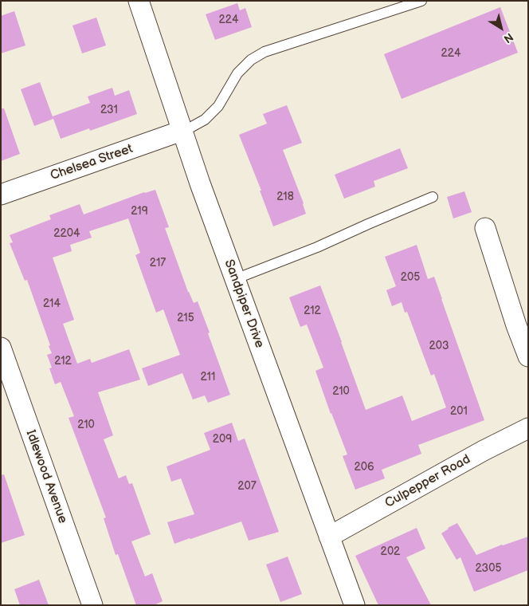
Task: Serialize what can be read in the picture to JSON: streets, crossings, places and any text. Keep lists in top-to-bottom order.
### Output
{
  "streets": {
    "street": [
      "Chelsea Street",
      "Sandpiper Drive",
      "Idlewood Avenue",
      "Culpepper Road"
    ]
  },
  "crossings": [
    ["Chelsea Street", "Sandpiper Drive"],
    ["Sandpiper Drive", "Culpepper Road"]
  ],
  "house_numbers": [
    "224",
    "224",
    "231",
    "218",
    "219",
    "2204",
    "217",
    "205",
    "214",
    "212",
    "215",
    "203",
    "212",
    "211",
    "210",
    "201",
    "210",
    "209",
    "206",
    "207",
    "202",
    "2305"
  ],
  "north": "bottom right"
}
